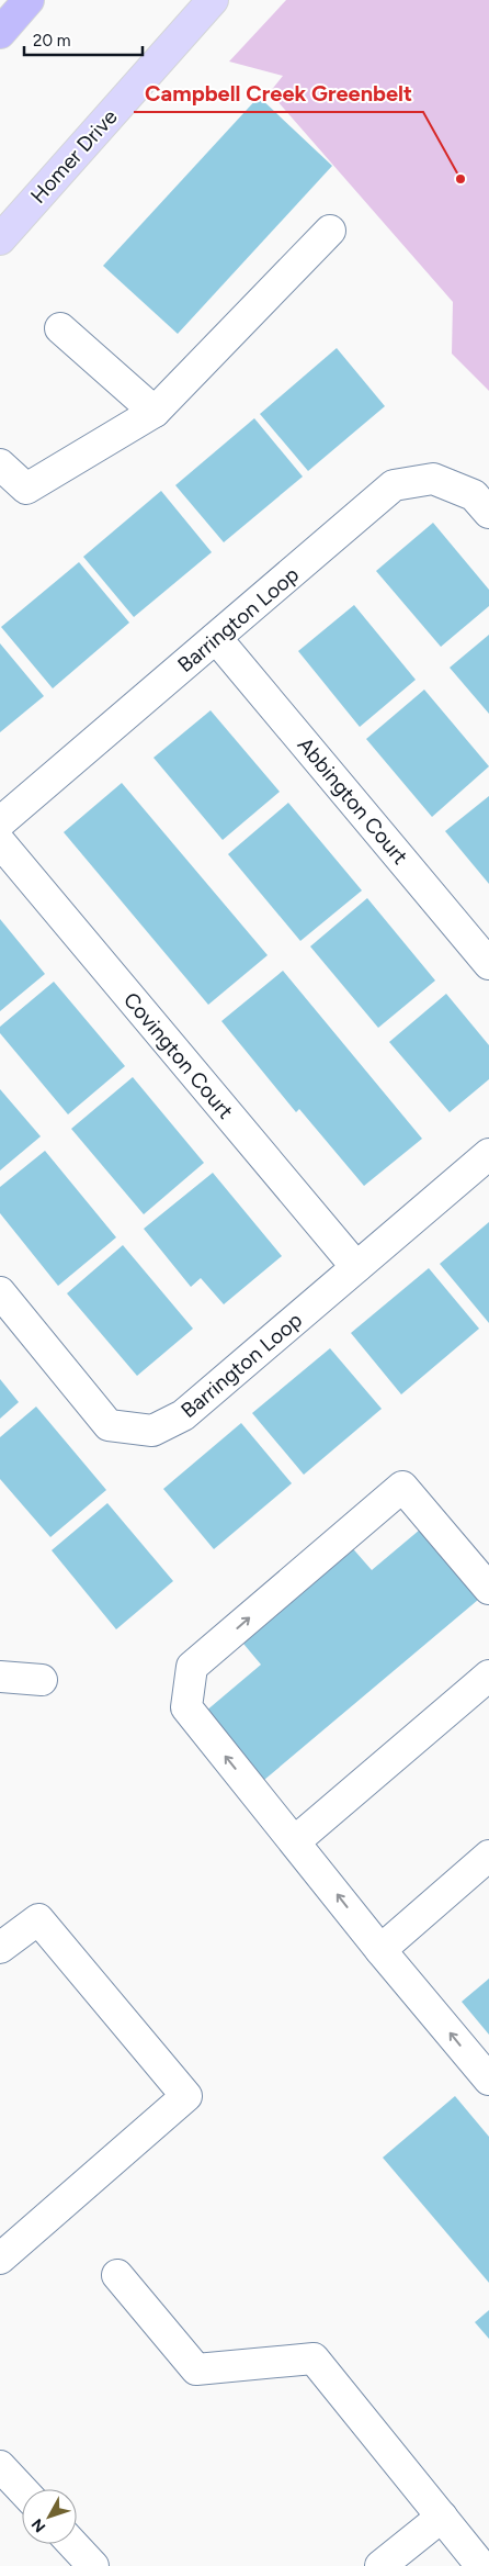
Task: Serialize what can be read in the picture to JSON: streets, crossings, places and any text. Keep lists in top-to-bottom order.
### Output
{
  "streets": {
    "main road": ["Homer Drive"],
    "street": ["Barrington Loop", "Abbington Court", "Covington Court"]
  },
  "crossings": [
    ["Barrington Loop", "Abbington Court"],
    ["Barrington Loop", "Covington Court"]
  ],
  "places": ["Campbell Creek Greenbelt"],
  "scale_bar": "20 m",
  "north": "bottom left"
}
